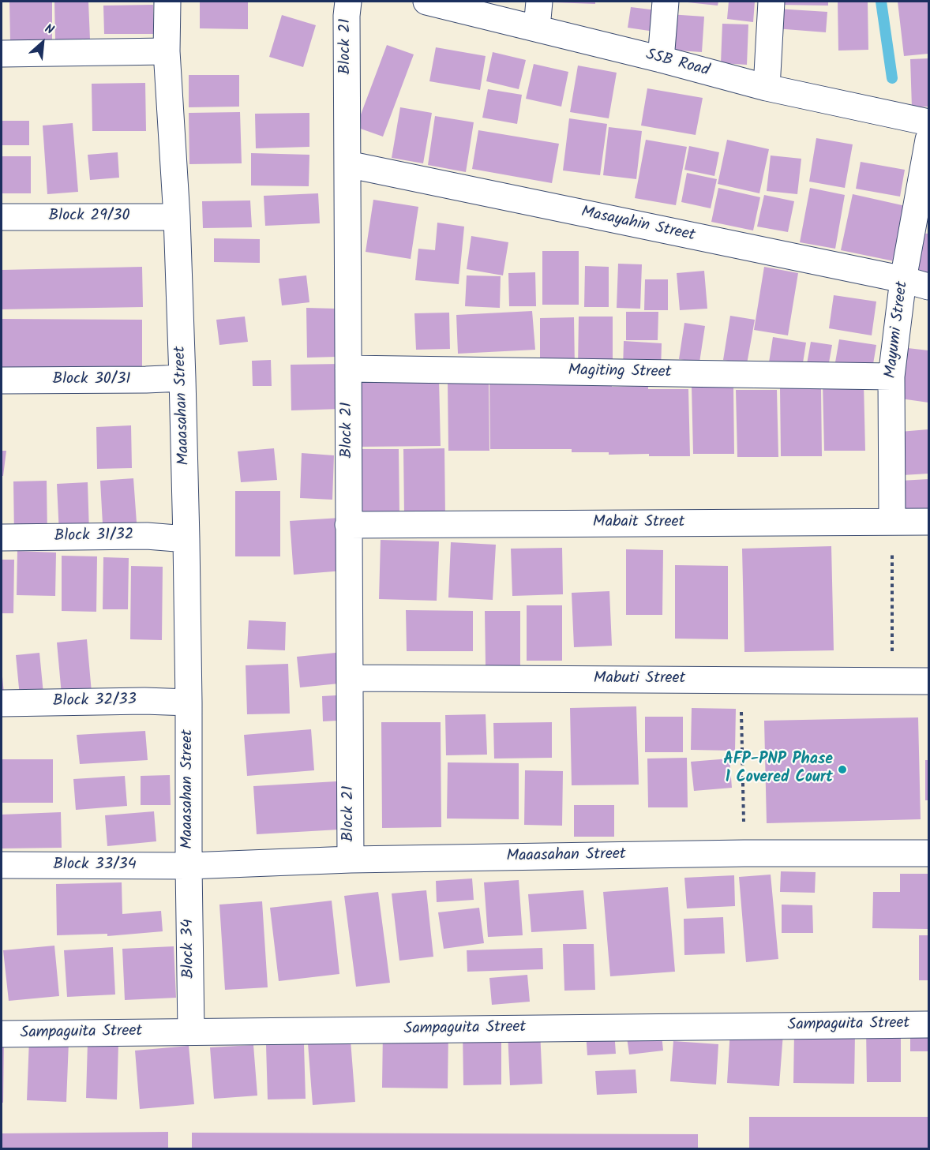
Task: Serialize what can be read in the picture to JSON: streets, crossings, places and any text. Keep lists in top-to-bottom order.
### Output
{
  "streets": {
    "street": [
      "Block 21",
      "SSB Road",
      "Block 29/30",
      "Masayahin Street",
      "Mayumi Street",
      "Magiting Street",
      "Block 30/31",
      "Maaasahan Street",
      "Mabait Street",
      "Block 31/32",
      "Mabuti Street",
      "Block 32/33",
      "Block 33/34",
      "Block 34",
      "Sampaguita Street"
    ]
  },
  "crossings": [
    ["Block 21", "Masayahin Street"],
    ["Block 21", "Magiting Street"],
    ["Block 21", "Maaasahan Street"],
    ["Block 21", "Mabait Street"],
    ["Block 21", "Mabuti Street"],
    ["Block 29/30", "Maaasahan Street"],
    ["Masayahin Street", "Mayumi Street"],
    ["Mayumi Street", "Magiting Street"],
    ["Mayumi Street", "Mabait Street"],
    ["Block 30/31", "Maaasahan Street"],
    ["Maaasahan Street", "Block 31/32"],
    ["Maaasahan Street", "Block 32/33"],
    ["Maaasahan Street", "Block 33/34"],
    ["Maaasahan Street", "Block 34"],
    ["Block 33/34", "Block 34"],
    ["Block 34", "Sampaguita Street"]
  ],
  "places": ["AFP-PNP Phase 1 Covered Court"],
  "north": "top right"
}
